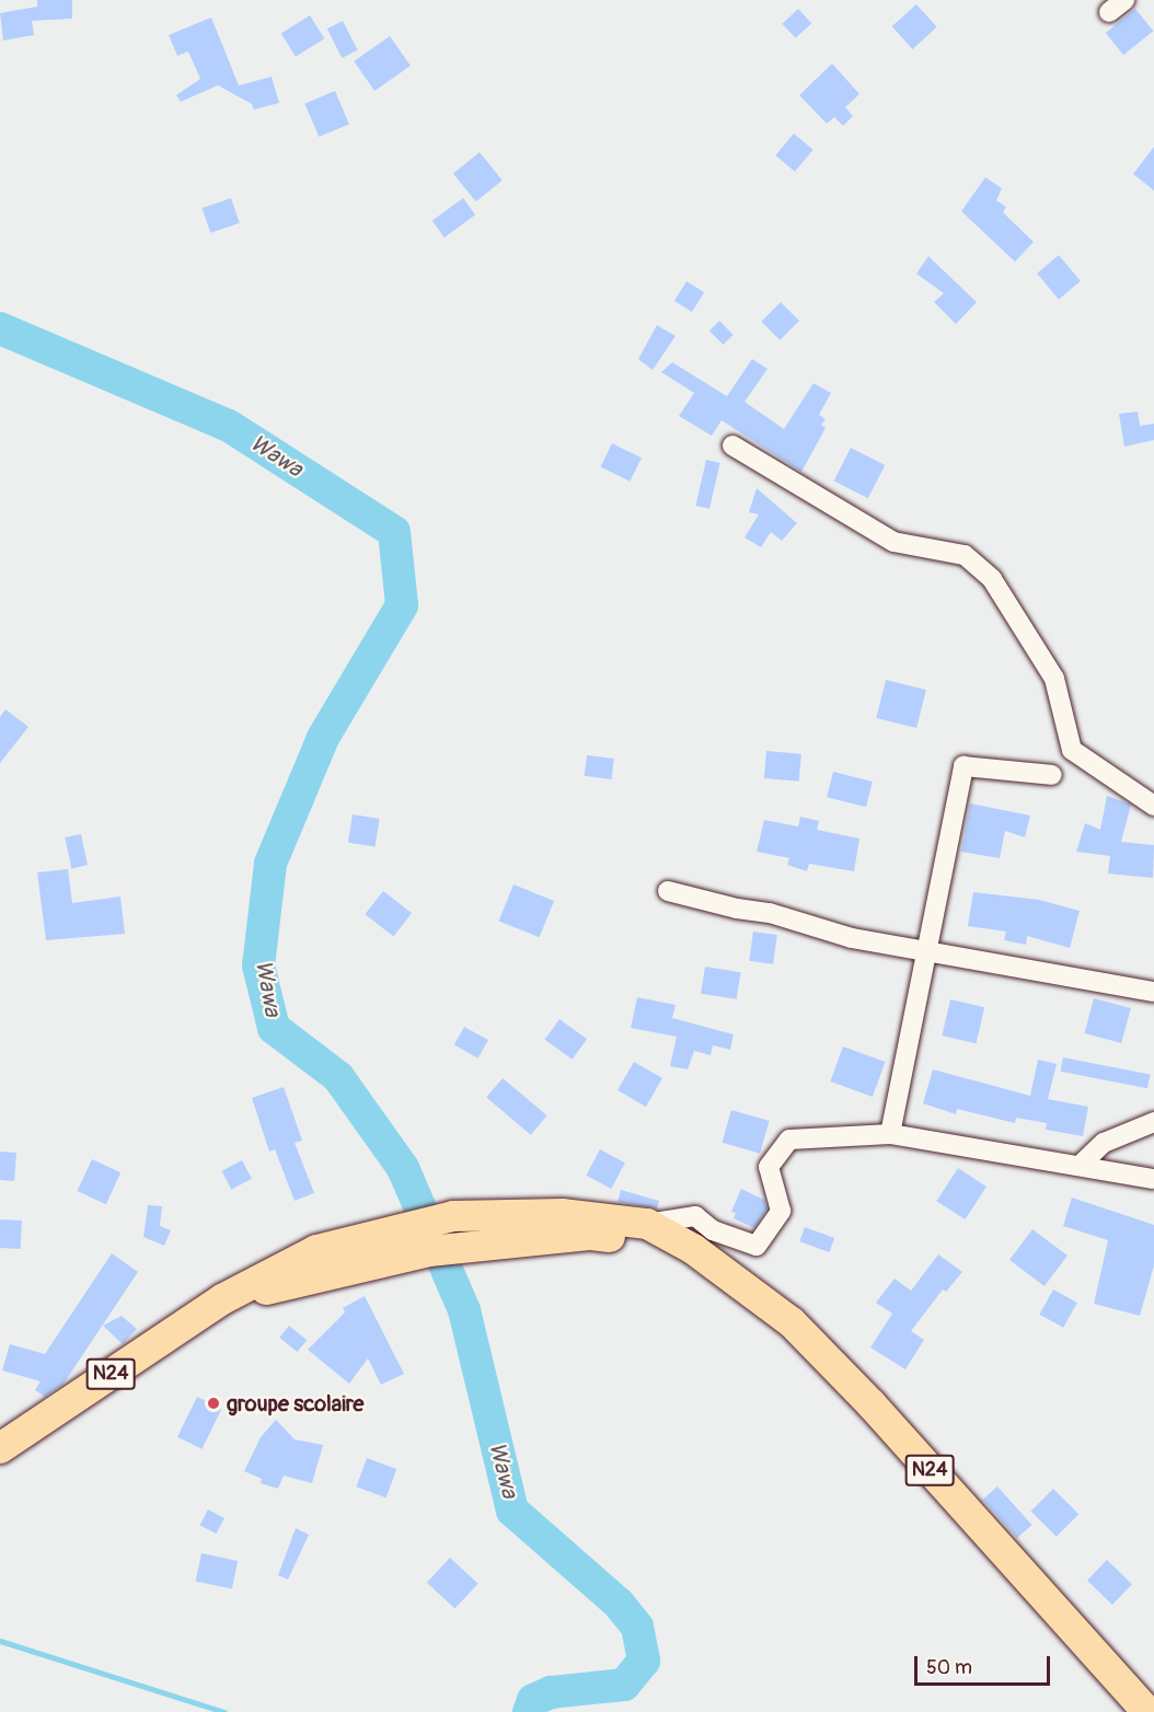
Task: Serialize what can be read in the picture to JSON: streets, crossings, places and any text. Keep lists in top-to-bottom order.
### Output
{
  "streets": {
    "main road": ["N24"]
  },
  "water": ["Wawa"],
  "places": ["groupe scolaire"],
  "scale_bar": "50 m"
}
